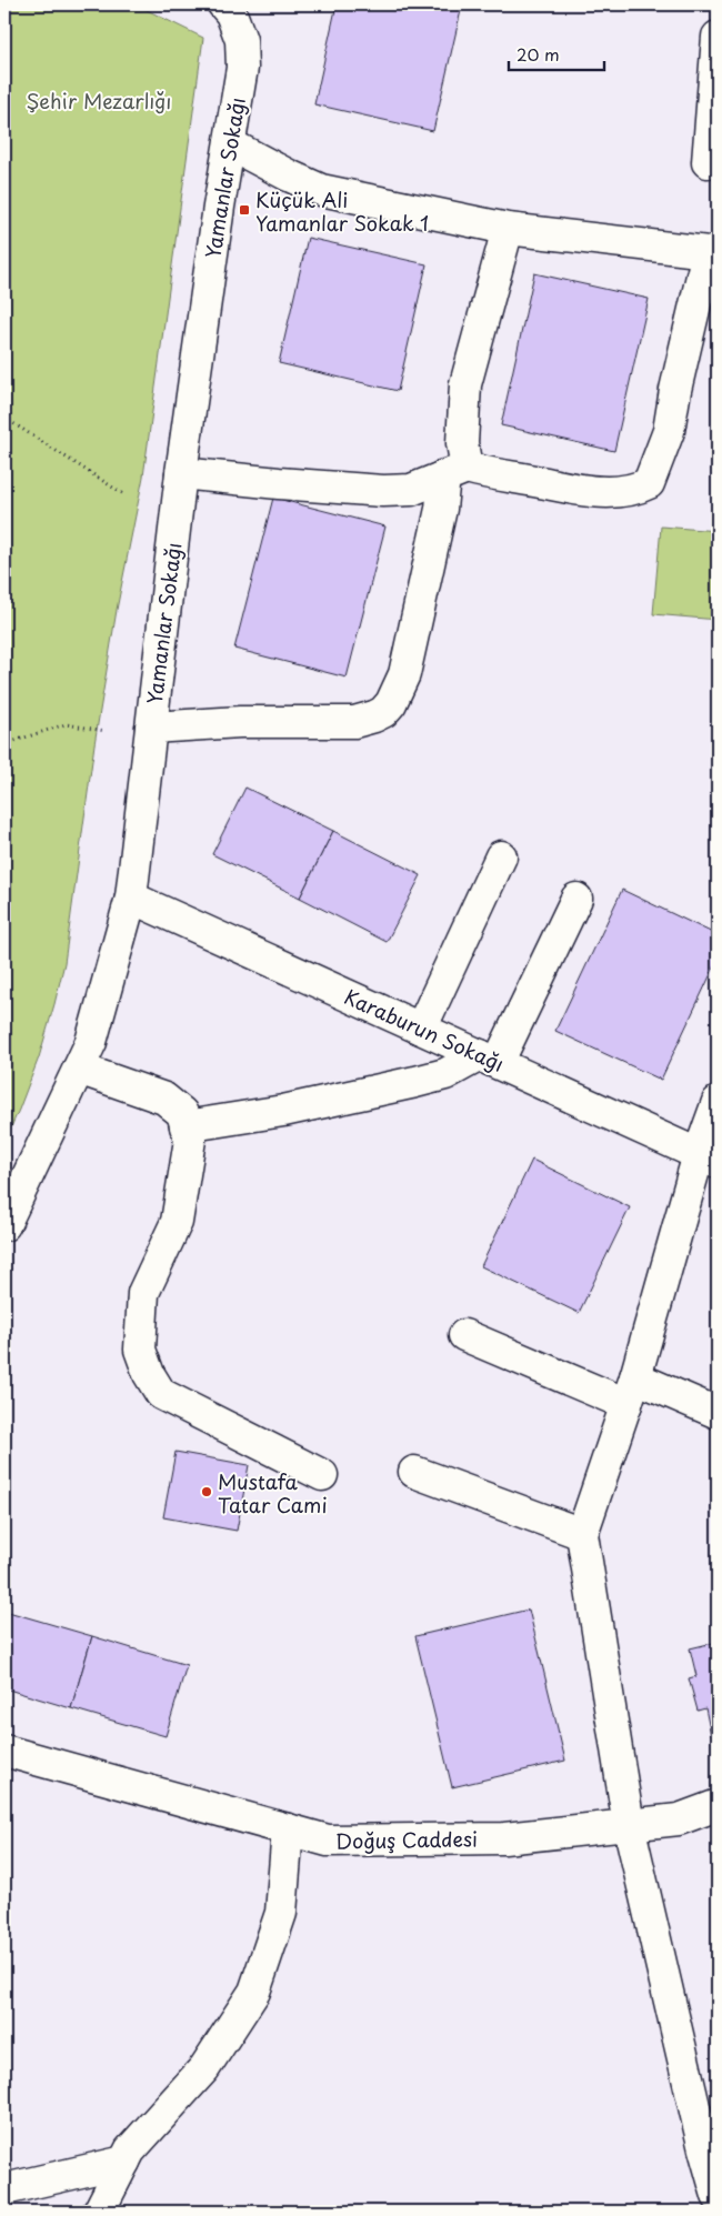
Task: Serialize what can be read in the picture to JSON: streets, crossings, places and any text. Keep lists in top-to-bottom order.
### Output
{
  "streets": {
    "street": ["Yamanlar Sokağı", "Karaburun Sokağı", "Doğuş Caddesi"]
  },
  "crossings": [
    ["Yamanlar Sokağı", "Karaburun Sokağı"]
  ],
  "parks": ["Şehir Mezarlığı"],
  "places": {
    "transit": ["Küçük Ali Yamanlar Sokak 1"],
    "other": ["Mustafa Tatar Cami"]
  },
  "scale_bar": "20 m"
}
